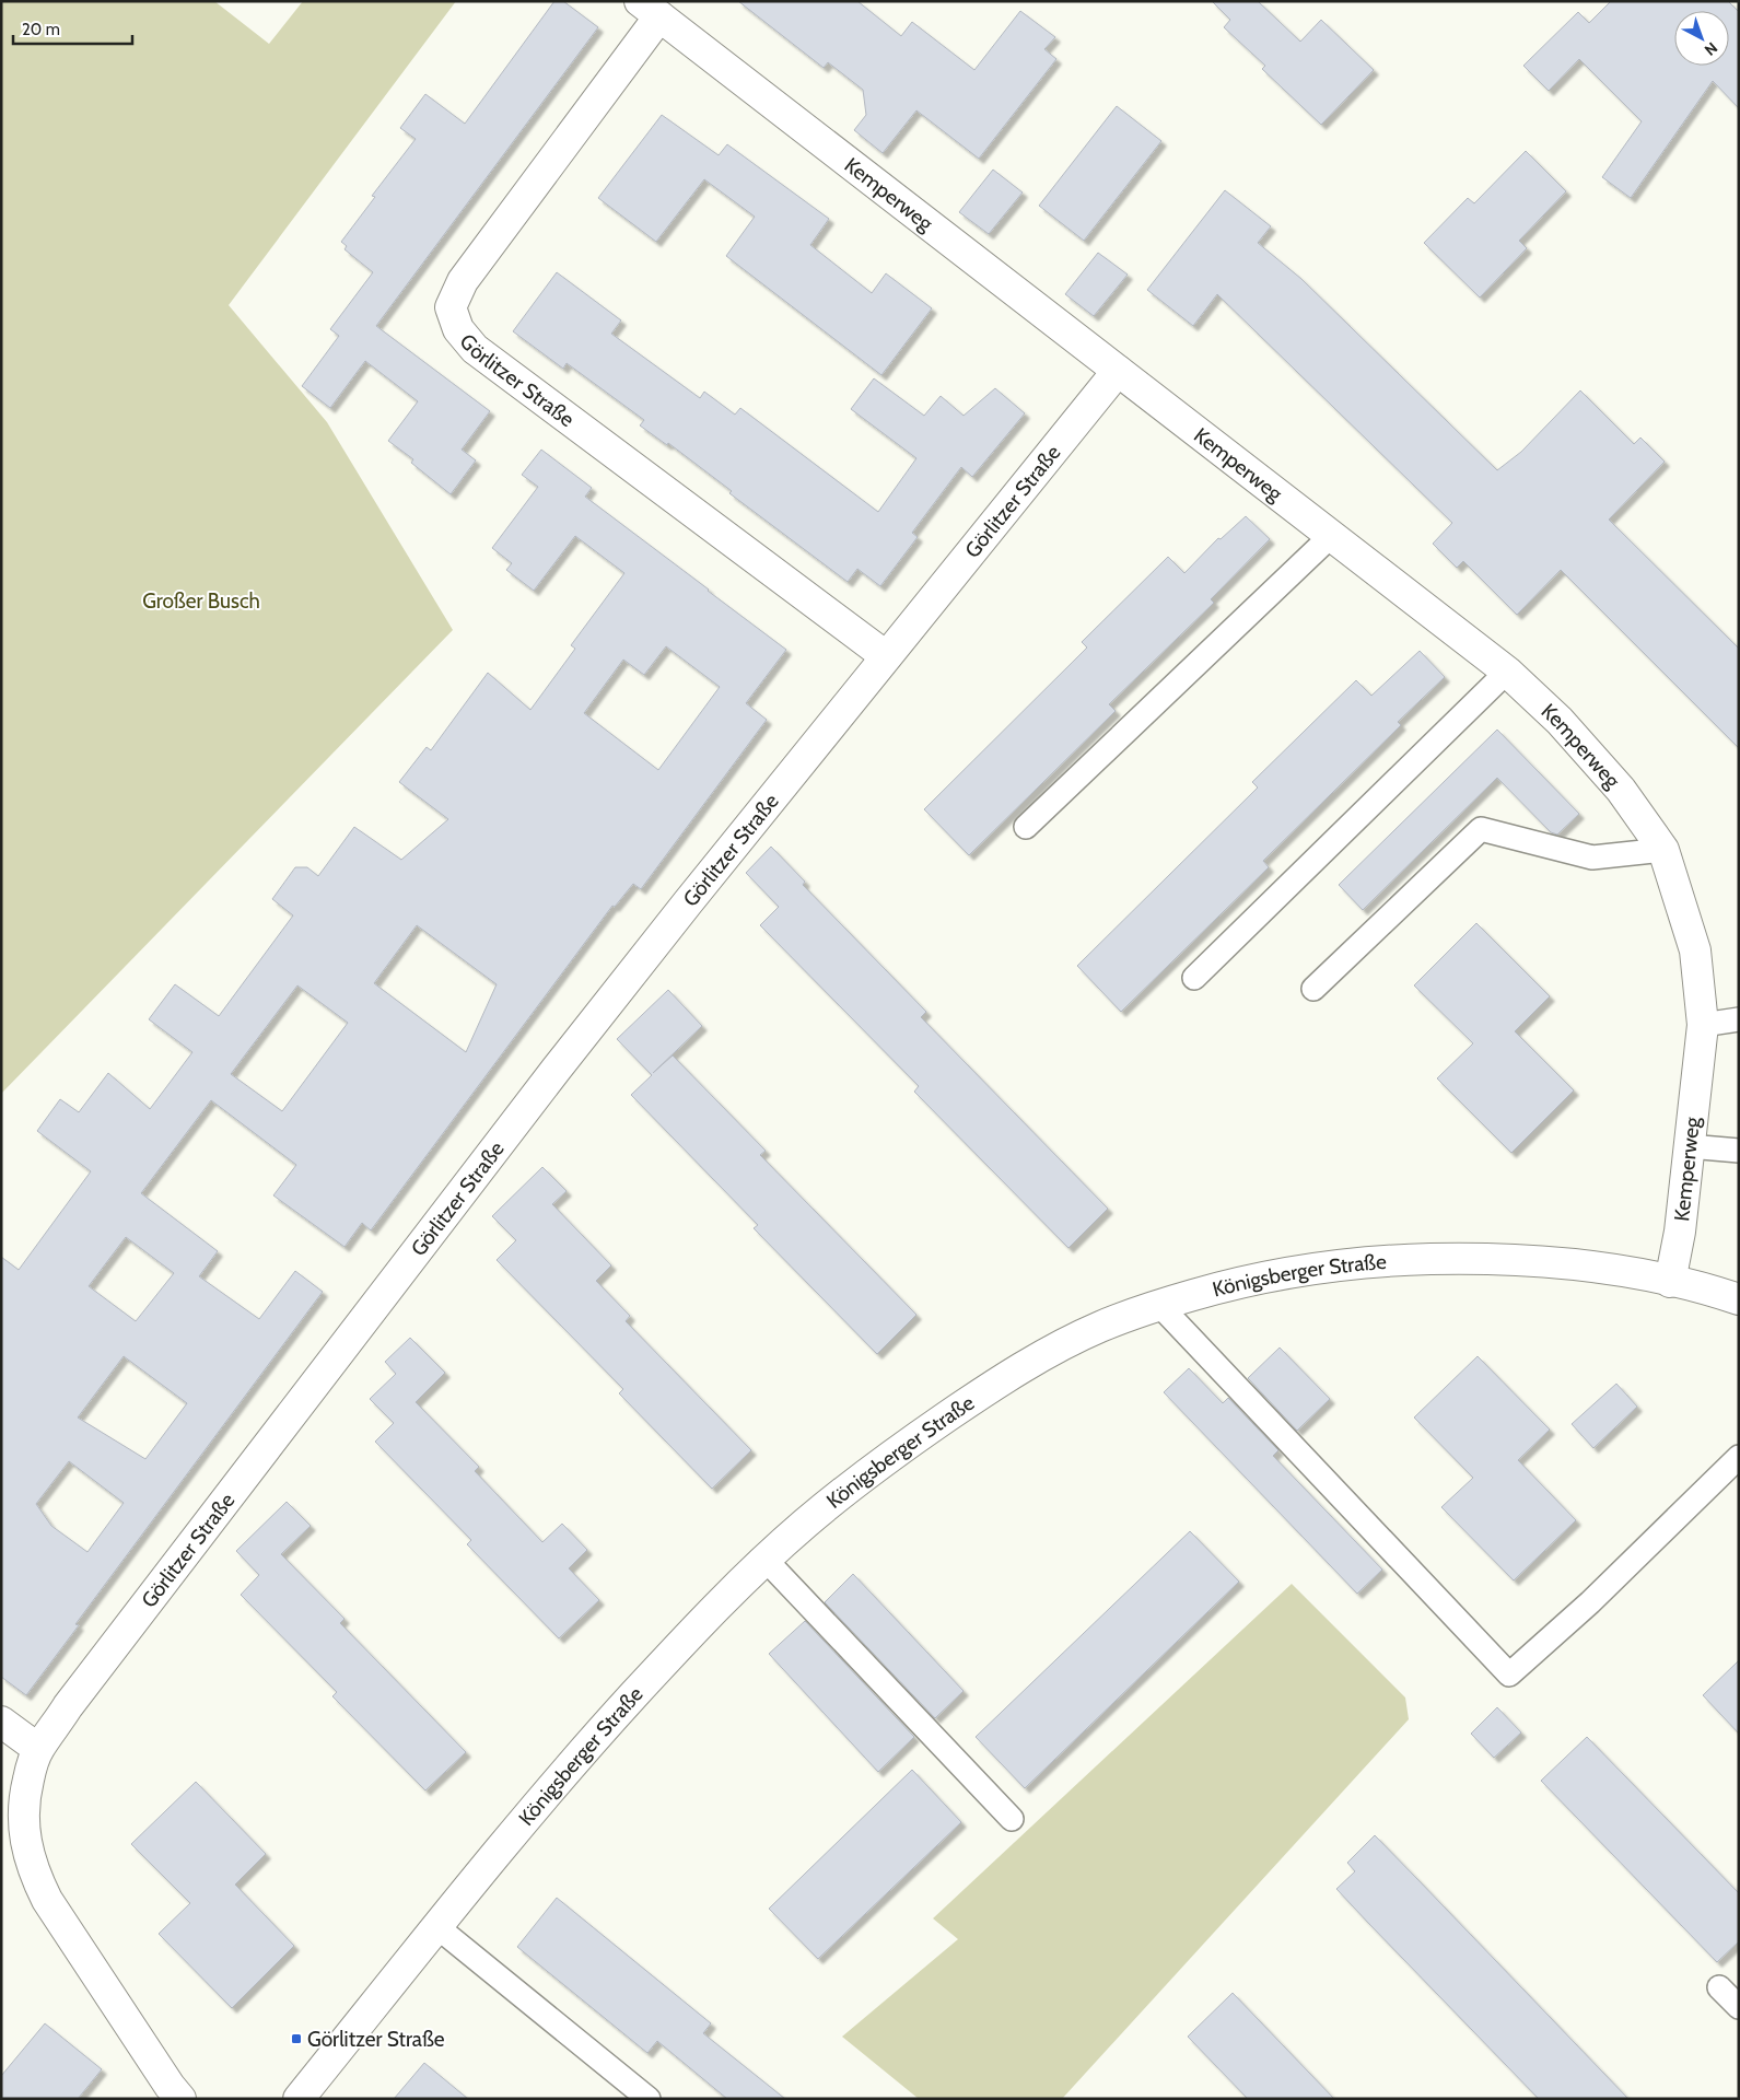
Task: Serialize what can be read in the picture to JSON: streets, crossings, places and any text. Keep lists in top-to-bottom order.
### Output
{
  "streets": {
    "street": ["Kemperweg", "Görlitzer Straße", "Königsberger Straße"]
  },
  "crossings": [
    ["Kemperweg", "Görlitzer Straße"],
    ["Kemperweg", "Königsberger Straße"]
  ],
  "parks": ["Großer Busch"],
  "places": {
    "transit": ["Görlitzer Straße"]
  },
  "scale_bar": "20 m",
  "north": "bottom right"
}
